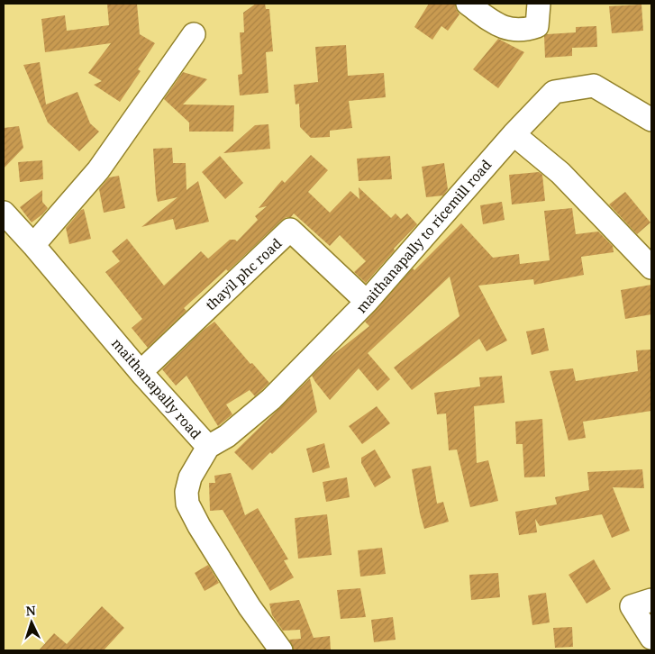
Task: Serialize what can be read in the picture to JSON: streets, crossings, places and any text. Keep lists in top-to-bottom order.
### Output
{
  "streets": {
    "street": ["maithanapally to ricemill road", "thayil phc road", "maithanapally road"]
  },
  "crossings": [
    ["maithanapally to ricemill road", "thayil phc road"],
    ["maithanapally to ricemill road", "maithanapally road"],
    ["thayil phc road", "maithanapally road"]
  ],
  "north": "top"
}
